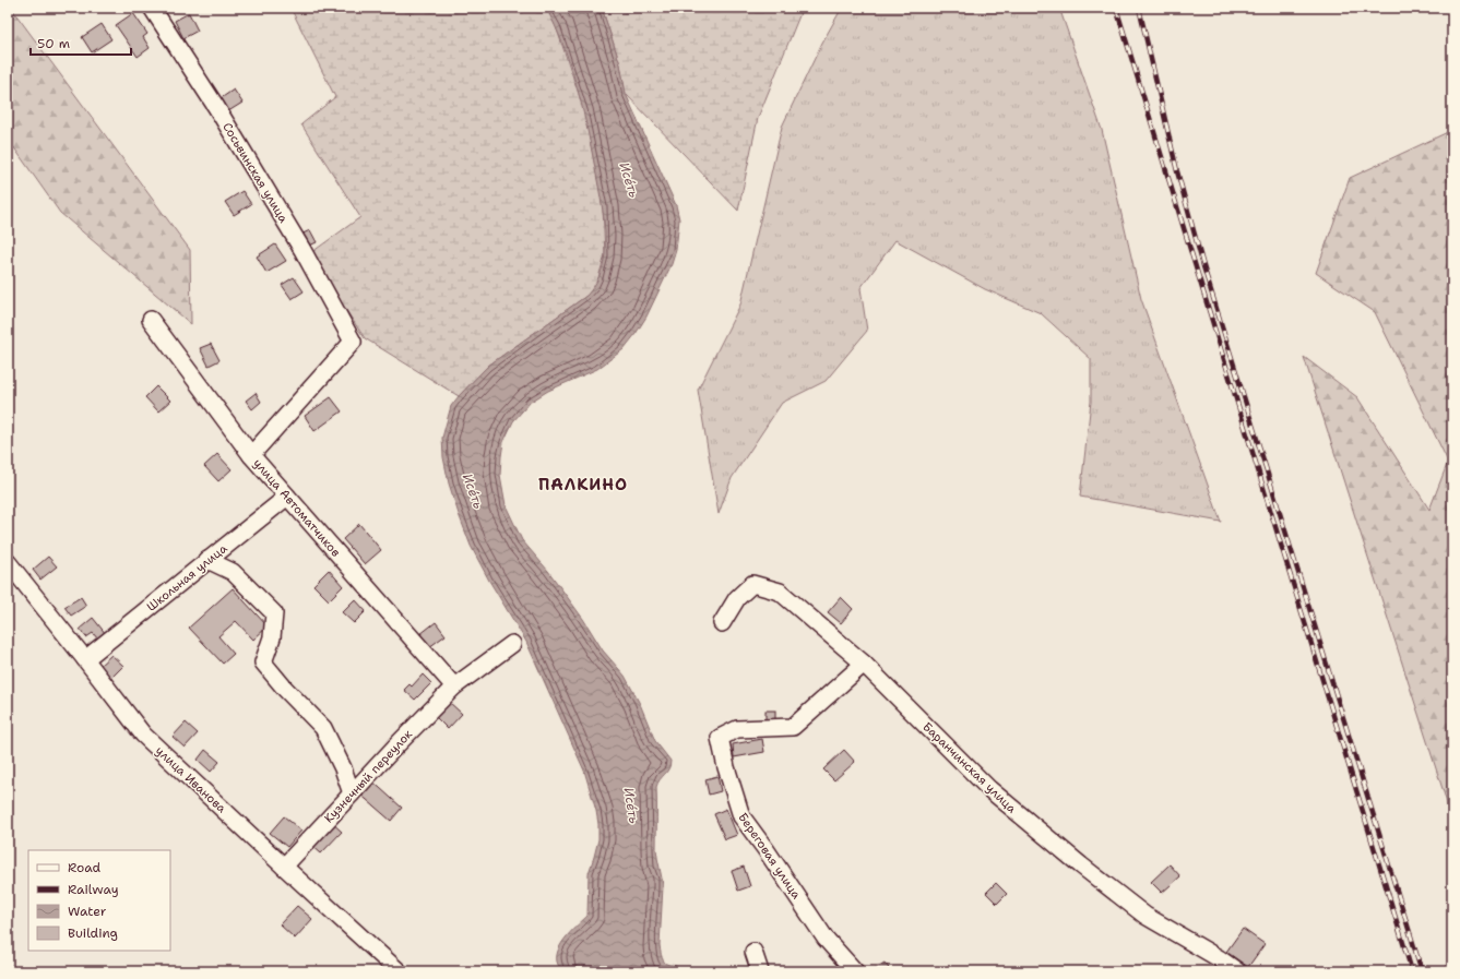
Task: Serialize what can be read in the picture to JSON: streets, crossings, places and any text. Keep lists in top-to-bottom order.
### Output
{
  "streets": {
    "street": [
      "Сосьвинская улица",
      "улица Автоматчиков",
      "Школьная улица",
      "Баранчинская улица",
      "Кузнечный переулок",
      "улица Иванова",
      "Береговая улица"
    ]
  },
  "crossings": [
    ["Сосьвинская улица", "улица Автоматчиков"],
    ["улица Автоматчиков", "Школьная улица"],
    ["улица Автоматчиков", "Кузнечный переулок"],
    ["Школьная улица", "улица Иванова"],
    ["Баранчинская улица", "Береговая улица"],
    ["Кузнечный переулок", "улица Иванова"]
  ],
  "districts": ["ПАЛКИНО"],
  "water": ["Исе́ть"],
  "legend": [
    "Road",
    "Railway",
    "Water",
    "Building"
  ],
  "scale_bar": "50 m"
}
